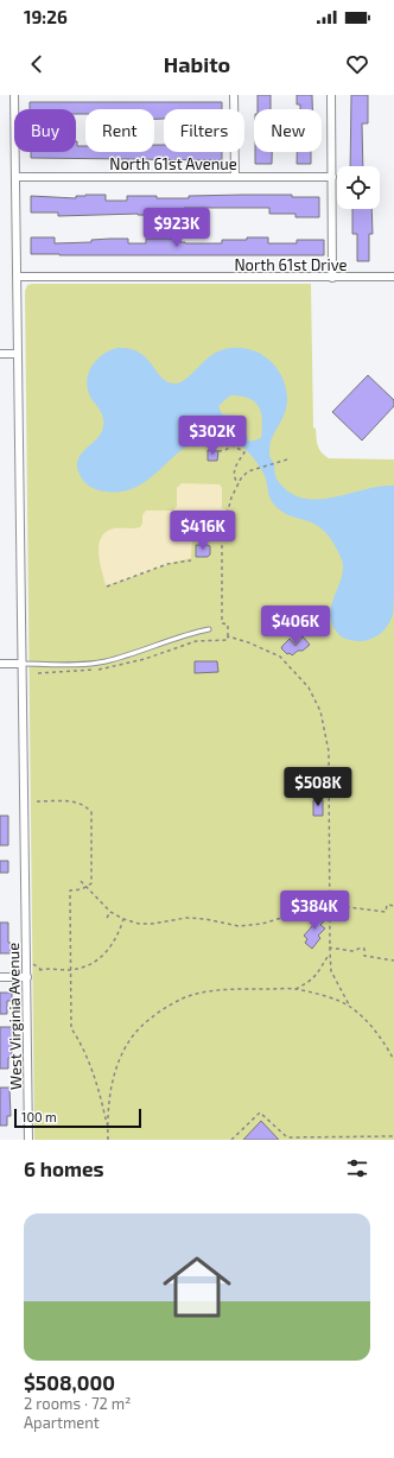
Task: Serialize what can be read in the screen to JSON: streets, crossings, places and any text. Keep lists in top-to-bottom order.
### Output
{
  "streets": {
    "street": ["North 61st Avenue", "North 61st Drive", "West Virginia Avenue"]
  },
  "crossings": [
    ["North 61st Avenue", "West Virginia Avenue"],
    ["North 61st Drive", "West Virginia Avenue"]
  ],
  "scale_bar": "100 m",
  "page": {
    "status": "19:26",
    "header": "Habito",
    "chip": [
      "Buy",
      "Rent",
      "Filters",
      "New"
    ],
    "price": [
      "$923K",
      "$302K",
      "$416K",
      "$406K",
      "$508K",
      "$384K"
    ],
    "scale": "100 m",
    "heading": "6 homes",
    "list": [
      {
        "name": "$508,000",
        "note": "2 rooms · 72 m² · Apartment"
      }
    ]
  }
}
